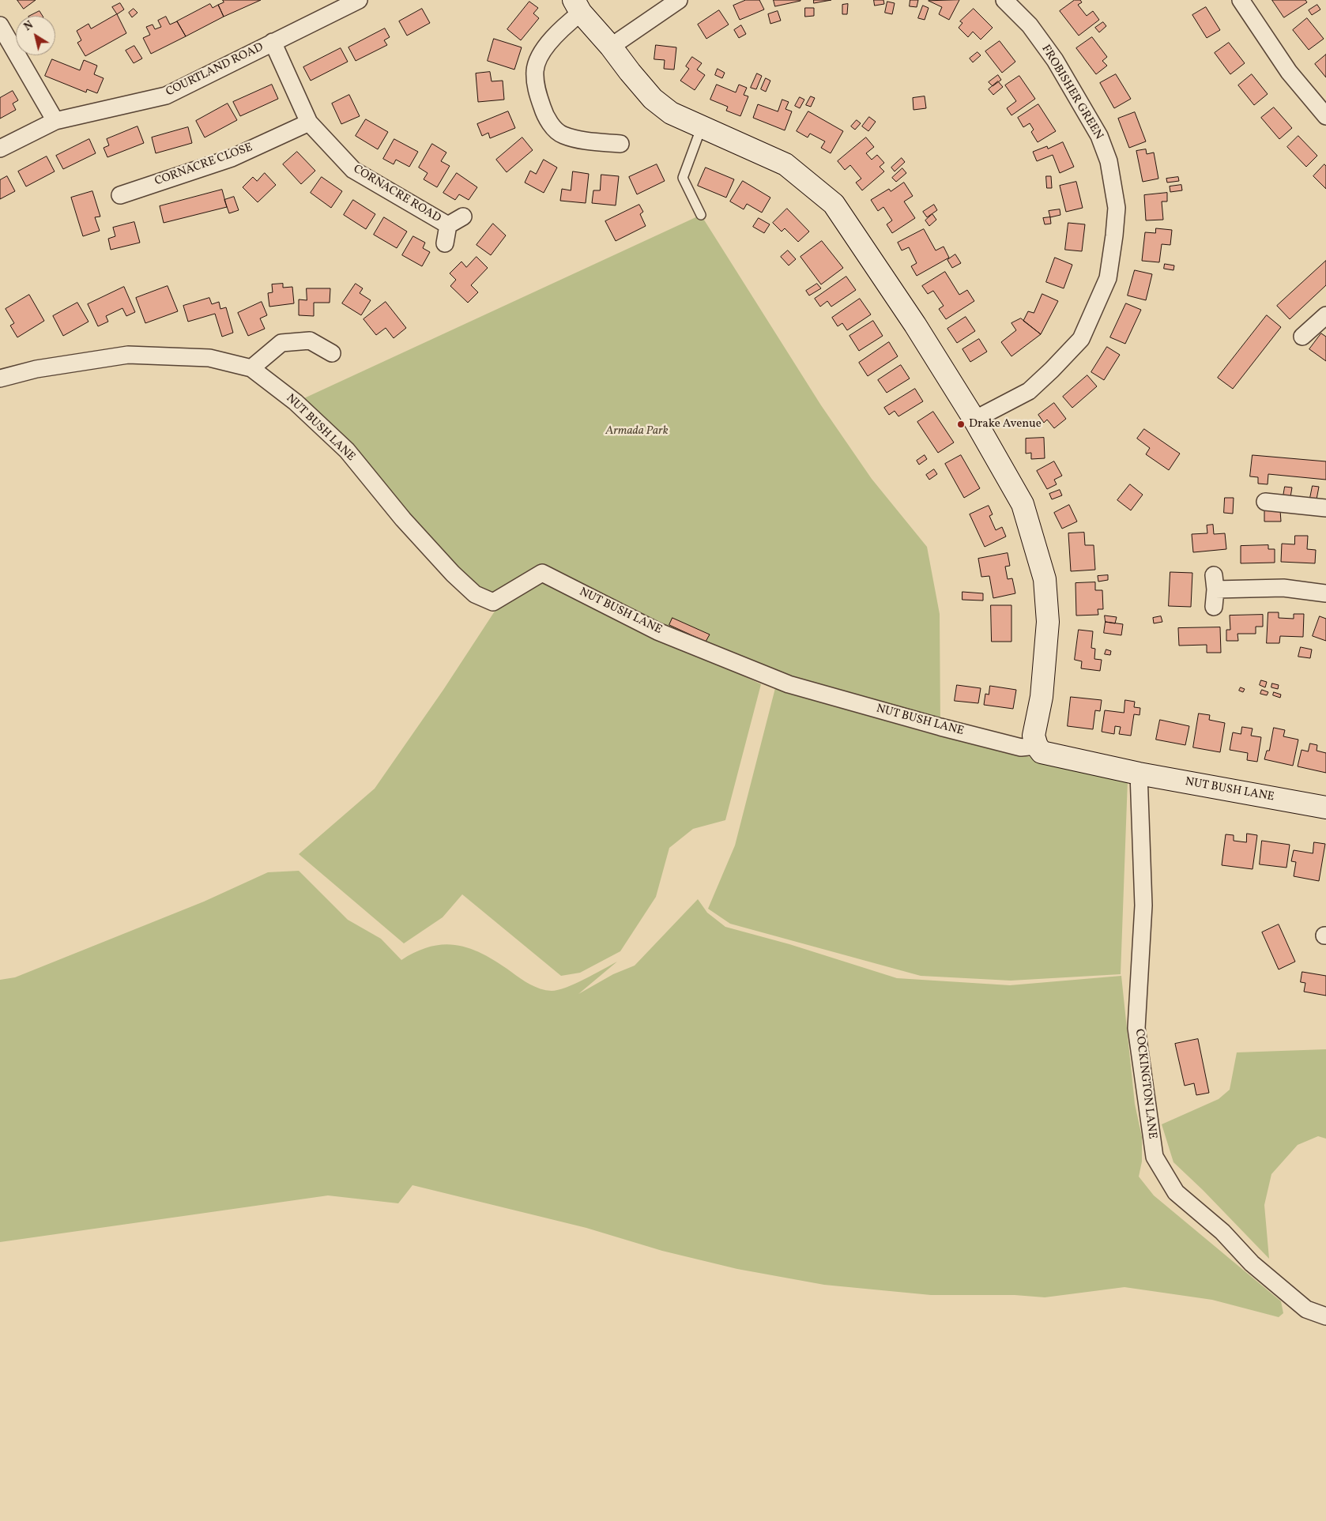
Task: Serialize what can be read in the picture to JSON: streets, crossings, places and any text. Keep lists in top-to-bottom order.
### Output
{
  "streets": {
    "street": [
      "COURTLAND ROAD",
      "FROBISHER GREEN",
      "CORNACRE CLOSE",
      "CORNACRE ROAD",
      "NUT BUSH LANE",
      "COCKINGTON LANE"
    ]
  },
  "crossings": [
    ["COURTLAND ROAD", "CORNACRE ROAD"],
    ["CORNACRE CLOSE", "CORNACRE ROAD"],
    ["NUT BUSH LANE", "COCKINGTON LANE"]
  ],
  "parks": ["Armada Park"],
  "places": ["Drake Avenue"],
  "north": "top left"
}
